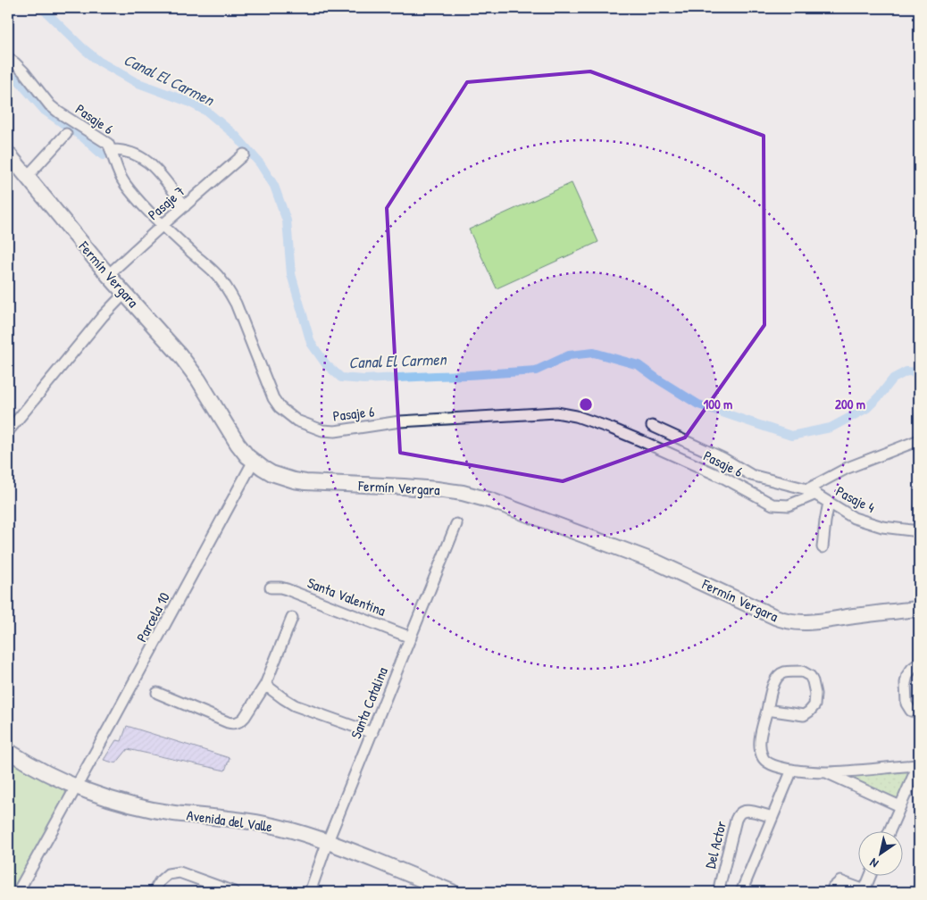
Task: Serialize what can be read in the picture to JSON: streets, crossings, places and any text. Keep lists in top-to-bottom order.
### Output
{
  "streets": {
    "street": [
      "Pasaje 6",
      "Pasaje 7",
      "Fermín Vergara",
      "Pasaje 4",
      "Santa Valentina",
      "Parcela 10",
      "Santa Catalina",
      "Avenida del Valle",
      "Del Actor"
    ]
  },
  "crossings": [
    ["Pasaje 6", "Pasaje 7"],
    ["Pasaje 6", "Pasaje 4"],
    ["Pasaje 7", "Fermín Vergara"],
    ["Fermín Vergara", "Parcela 10"],
    ["Santa Valentina", "Santa Catalina"],
    ["Parcela 10", "Avenida del Valle"],
    ["Santa Catalina", "Avenida del Valle"]
  ],
  "water": ["Canal El Carmen"],
  "north": "bottom left",
  "rings": ["100 m", "200 m"]
}
